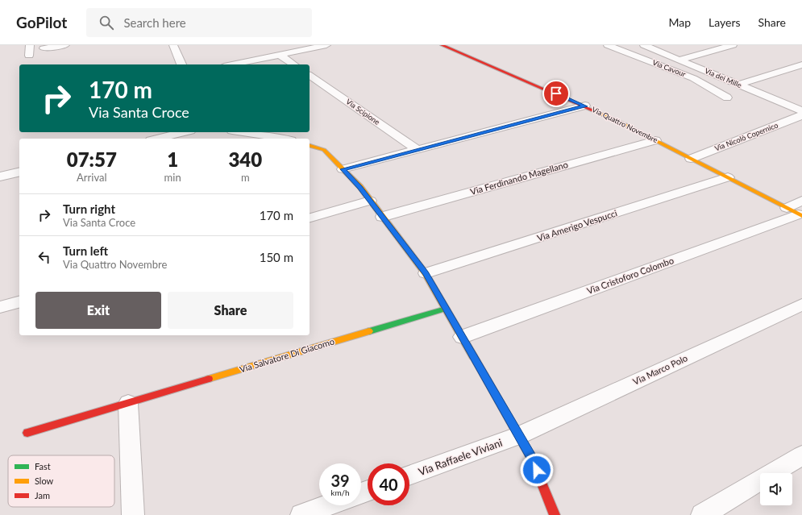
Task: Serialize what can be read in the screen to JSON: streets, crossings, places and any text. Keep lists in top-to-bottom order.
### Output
{
  "streets": {
    "street": [
      "Via Cavour",
      "Via dei Mille",
      "Via Scipione",
      "Via Quattro Novembre",
      "Via Nicolò Copernico",
      "Via Ferdinando Magellano",
      "Via Amerigo Vespucci",
      "Via Cristoforo Colombo",
      "Via Salvatore Di Giacomo",
      "Via Marco Polo",
      "Via Raffaele Viviani"
    ]
  },
  "crossings": [
    ["Via Quattro Novembre", "Via Nicolò Copernico"],
    ["Via Quattro Novembre", "Via Ferdinando Magellano"],
    ["Via Quattro Novembre", "Via Amerigo Vespucci"],
    ["Via Quattro Novembre", "Via Cristoforo Colombo"],
    ["Via Marco Polo", "Via Raffaele Viviani"]
  ],
  "legend": ["Fast", "Slow", "Jam"],
  "page": {
    "header": "GoPilot",
    "search": "Search here",
    "nav": ["Map", "Layers", "Share"],
    "turn": ["170 m", "Via Santa Croce"],
    "eta": [
      "07:57",
      "Arrival",
      "1",
      "min",
      "340",
      "m"
    ],
    "list": [
      {
        "name": "Turn right",
        "note": "Via Santa Croce",
        "value": "170 m"
      },
      {
        "name": "Turn left",
        "note": "Via Quattro Novembre",
        "value": "150 m"
      }
    ],
    "buttons": ["Exit", "Share"],
    "speed": "39 km/h",
    "limit": "40"
  }
}
